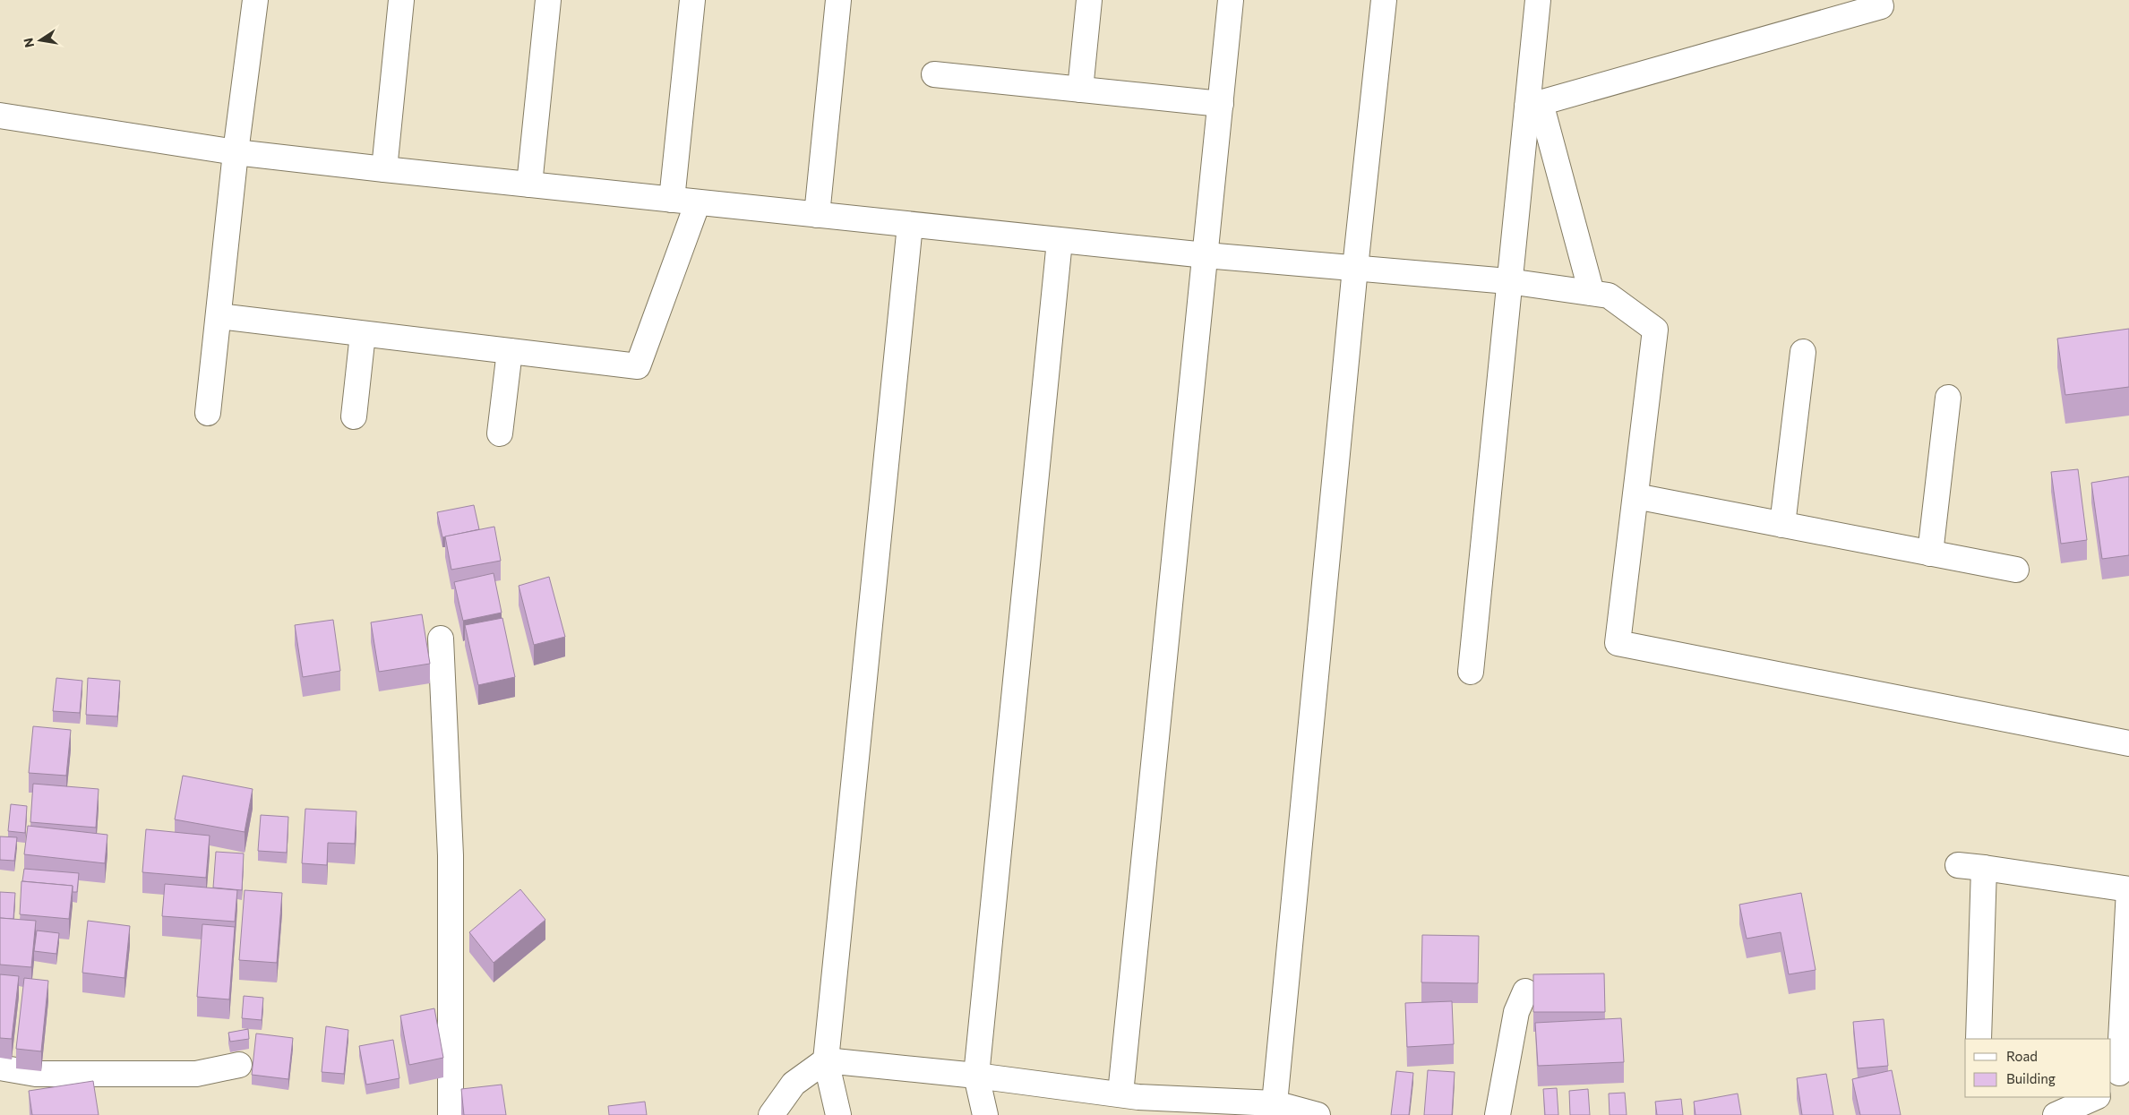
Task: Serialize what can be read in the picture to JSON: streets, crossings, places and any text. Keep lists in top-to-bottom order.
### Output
{
  "legend": ["Road", "Building"],
  "north": "left"
}
